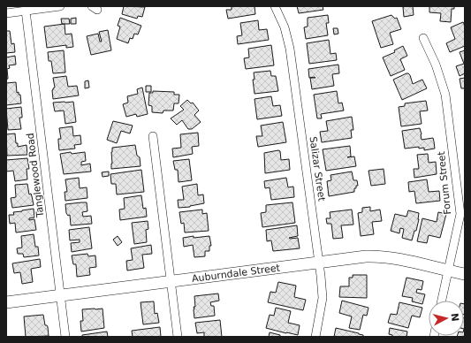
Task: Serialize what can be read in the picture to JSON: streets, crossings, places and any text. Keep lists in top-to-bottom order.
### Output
{
  "streets": {
    "street": [
      "Salizar Street",
      "Tanglewood Road",
      "Forum Street",
      "Auburndale Street"
    ]
  },
  "crossings": [
    ["Salizar Street", "Auburndale Street"],
    ["Tanglewood Road", "Auburndale Street"],
    ["Forum Street", "Auburndale Street"]
  ],
  "north": "right"
}
